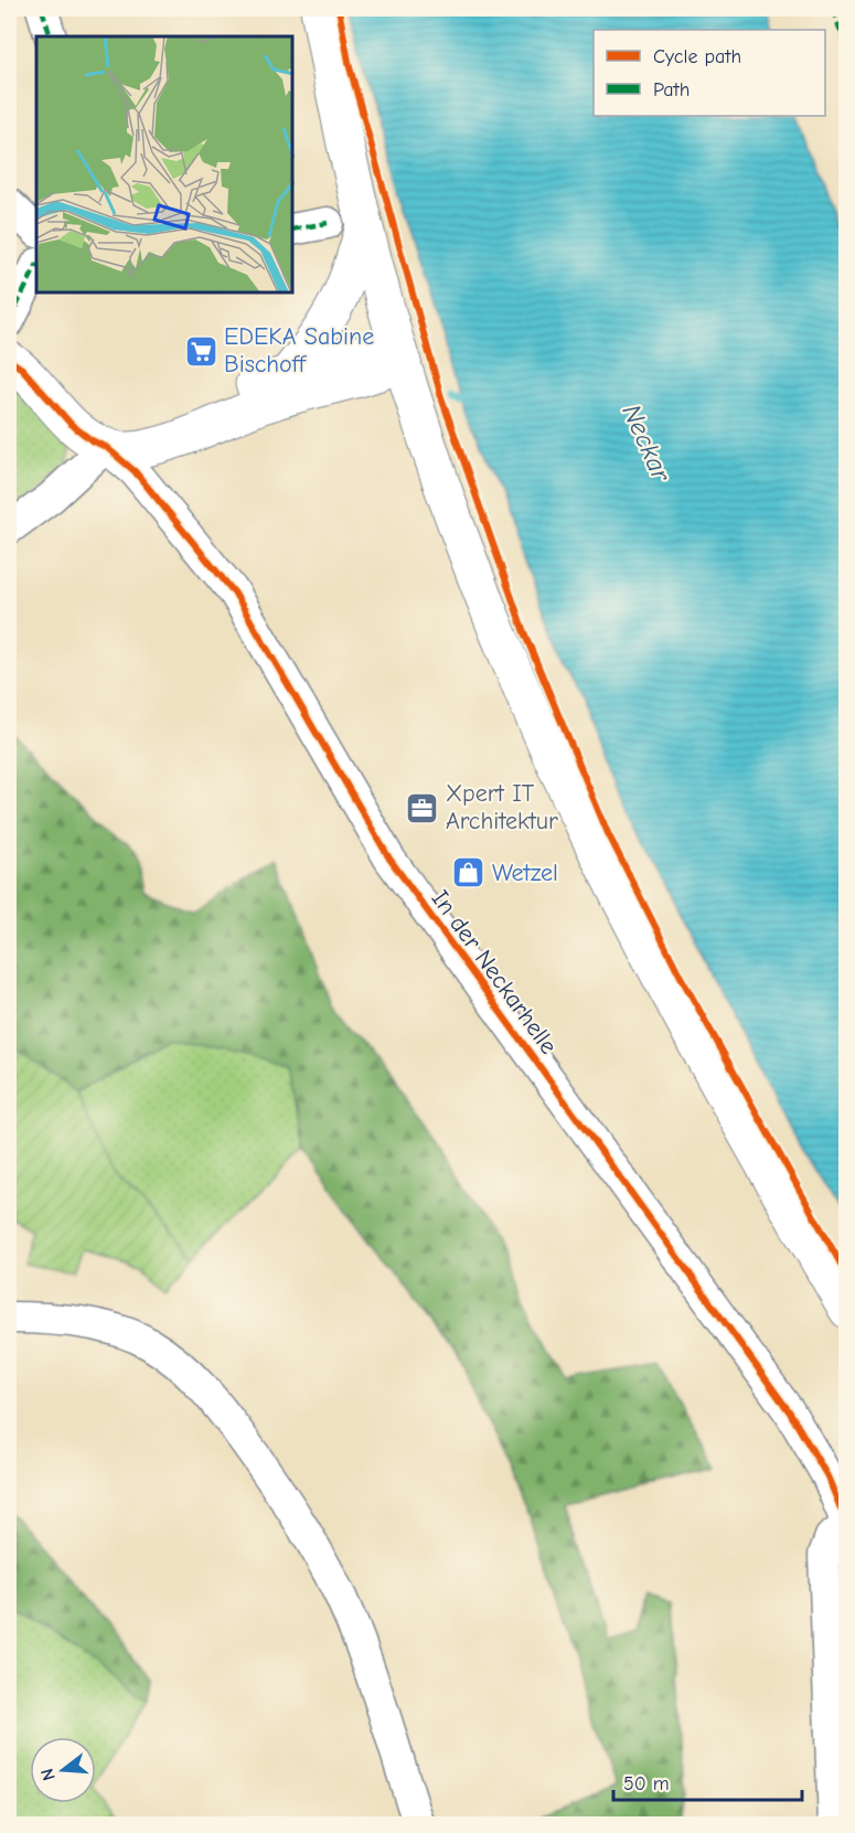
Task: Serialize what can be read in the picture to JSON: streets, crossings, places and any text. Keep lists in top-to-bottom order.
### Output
{
  "streets": {
    "street": ["In der Neckarhelle"]
  },
  "water": ["Neckar"],
  "places": {
    "supermarket": ["EDEKA Sabine Bischoff"],
    "office": ["Xpert IT Architektur"],
    "shop": ["Wetzel"]
  },
  "legend": ["Cycle path", "Path"],
  "scale_bar": "50 m",
  "north": "left"
}
